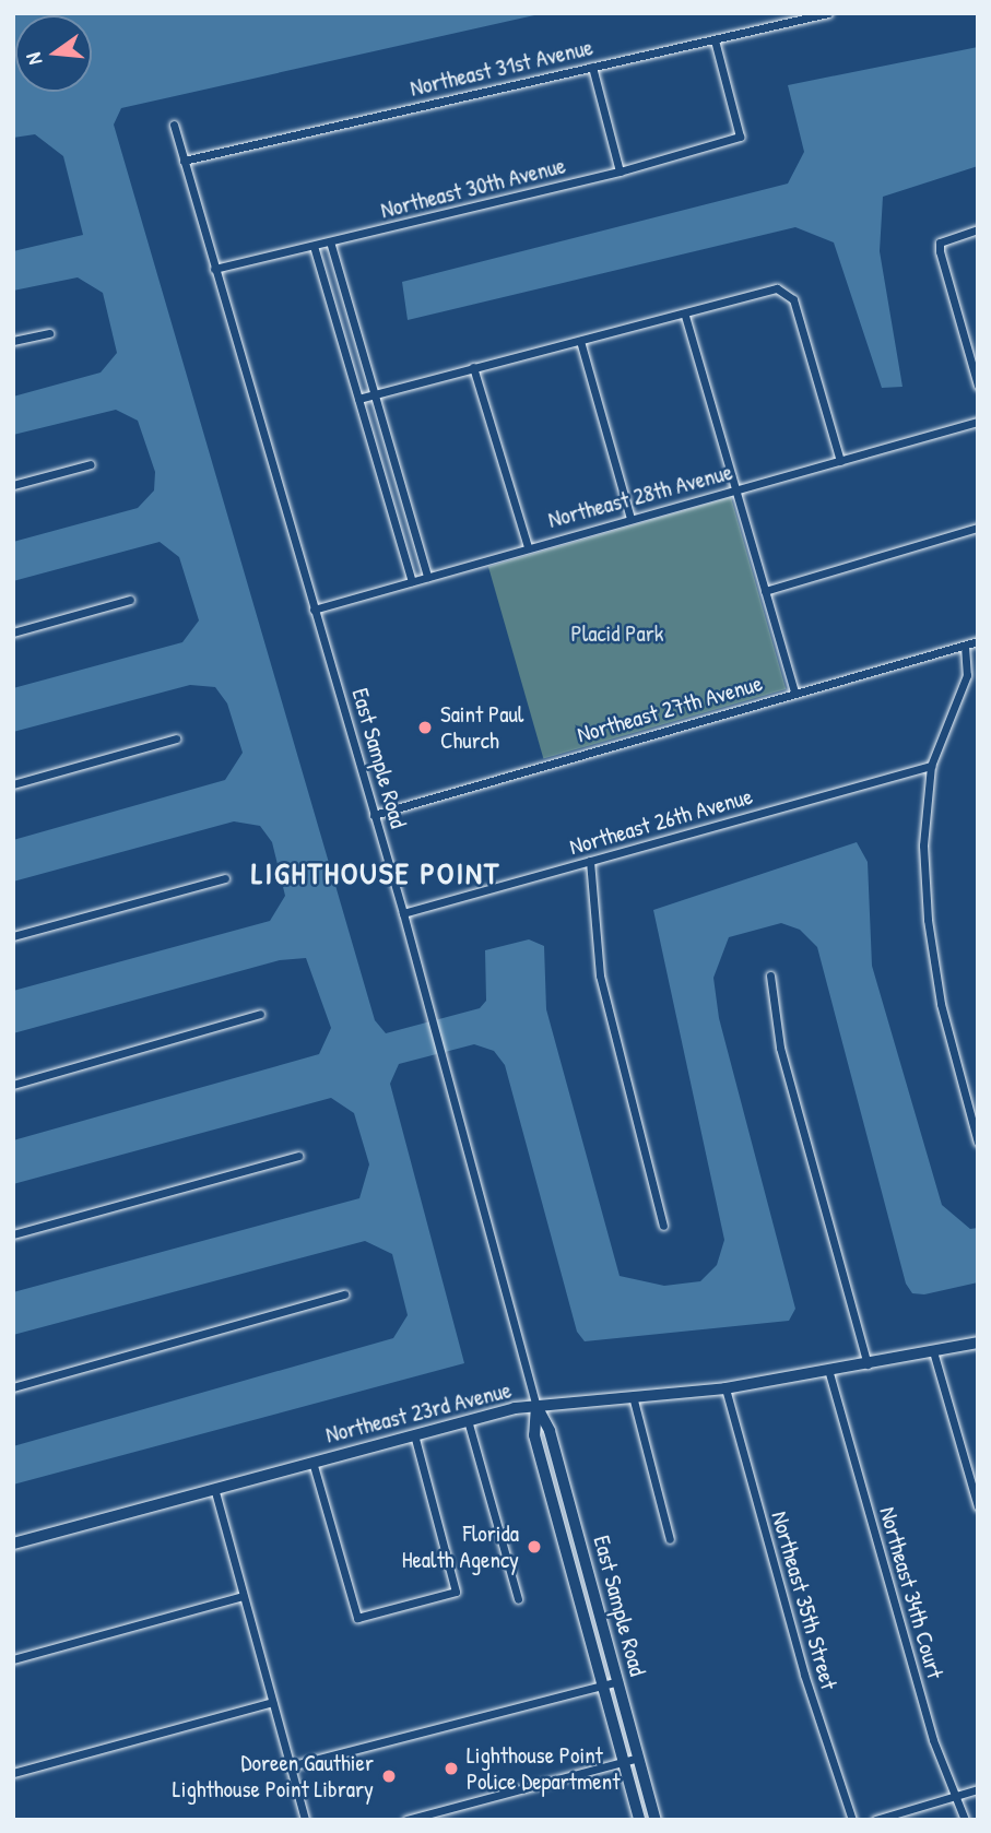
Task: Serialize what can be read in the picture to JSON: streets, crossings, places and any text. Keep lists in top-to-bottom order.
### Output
{
  "streets": {
    "street": [
      "Northeast 31st Avenue",
      "Northeast 30th Avenue",
      "Northeast 28th Avenue",
      "Northeast 27th Avenue",
      "East Sample Road",
      "Northeast 26th Avenue",
      "Northeast 23rd Avenue",
      "Northeast 34th Court",
      "Northeast 35th Street"
    ]
  },
  "crossings": [
    ["Northeast 31st Avenue", "Northeast 30th Avenue"],
    ["Northeast 31st Avenue", "East Sample Road"],
    ["Northeast 30th Avenue", "East Sample Road"],
    ["Northeast 28th Avenue", "East Sample Road"],
    ["Northeast 27th Avenue", "East Sample Road"],
    ["East Sample Road", "Northeast 26th Avenue"],
    ["East Sample Road", "Northeast 23rd Avenue"],
    ["Northeast 23rd Avenue", "Northeast 34th Court"],
    ["Northeast 23rd Avenue", "Northeast 35th Street"]
  ],
  "districts": ["LIGHTHOUSE POINT"],
  "parks": ["Placid Park"],
  "places": [
    "Saint Paul Church",
    "Florida Health Agency",
    "Lighthouse Point Police Department",
    "Doreen Gauthier Lighthouse Point Library"
  ],
  "north": "left"
}
